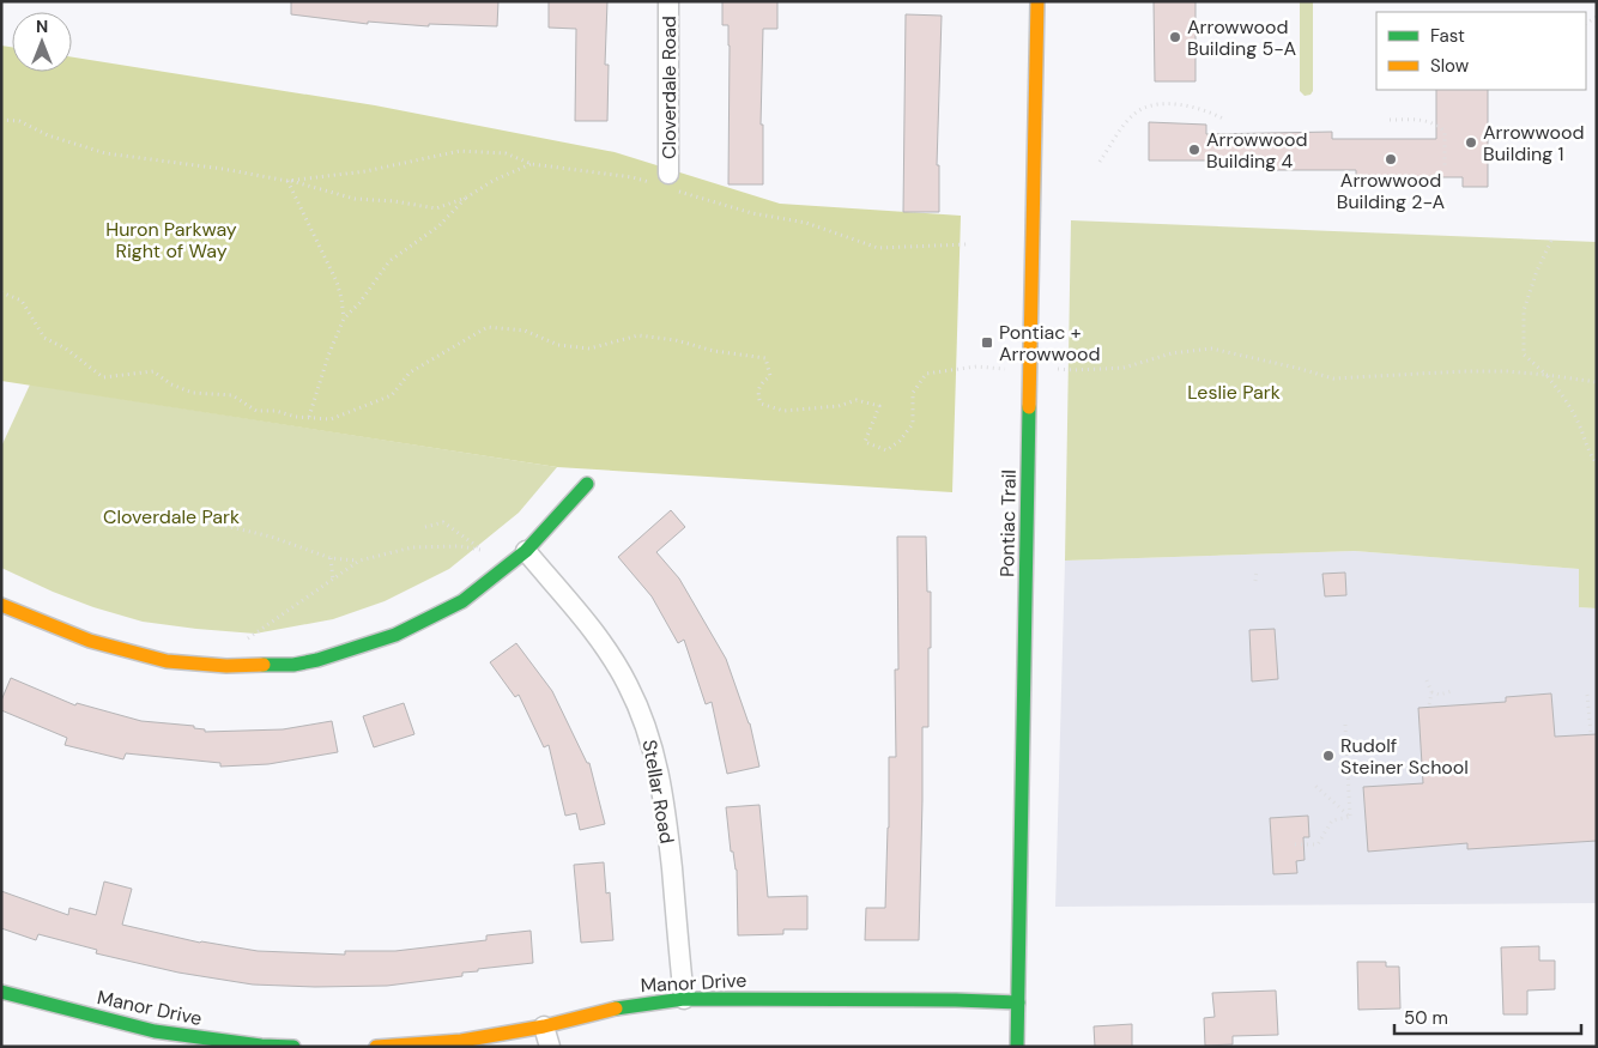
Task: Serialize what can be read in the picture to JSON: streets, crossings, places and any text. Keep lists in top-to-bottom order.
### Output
{
  "streets": {
    "street": [
      "Cloverdale Road",
      "Pontiac Trail",
      "Stellar Road",
      "Manor Drive"
    ]
  },
  "crossings": [
    ["Pontiac Trail", "Manor Drive"],
    ["Stellar Road", "Manor Drive"]
  ],
  "parks": ["Huron Parkway Right of Way", "Leslie Park", "Cloverdale Park"],
  "places": {
    "other": [
      "Arrowwood Building 5-A",
      "Arrowwood Building 1",
      "Arrowwood Building 4",
      "Arrowwood Building 2-A",
      "Rudolf Steiner School"
    ],
    "transit": ["Pontiac + Arrowwood"]
  },
  "legend": ["Fast", "Slow"],
  "scale_bar": "50 m",
  "north": "top"
}
